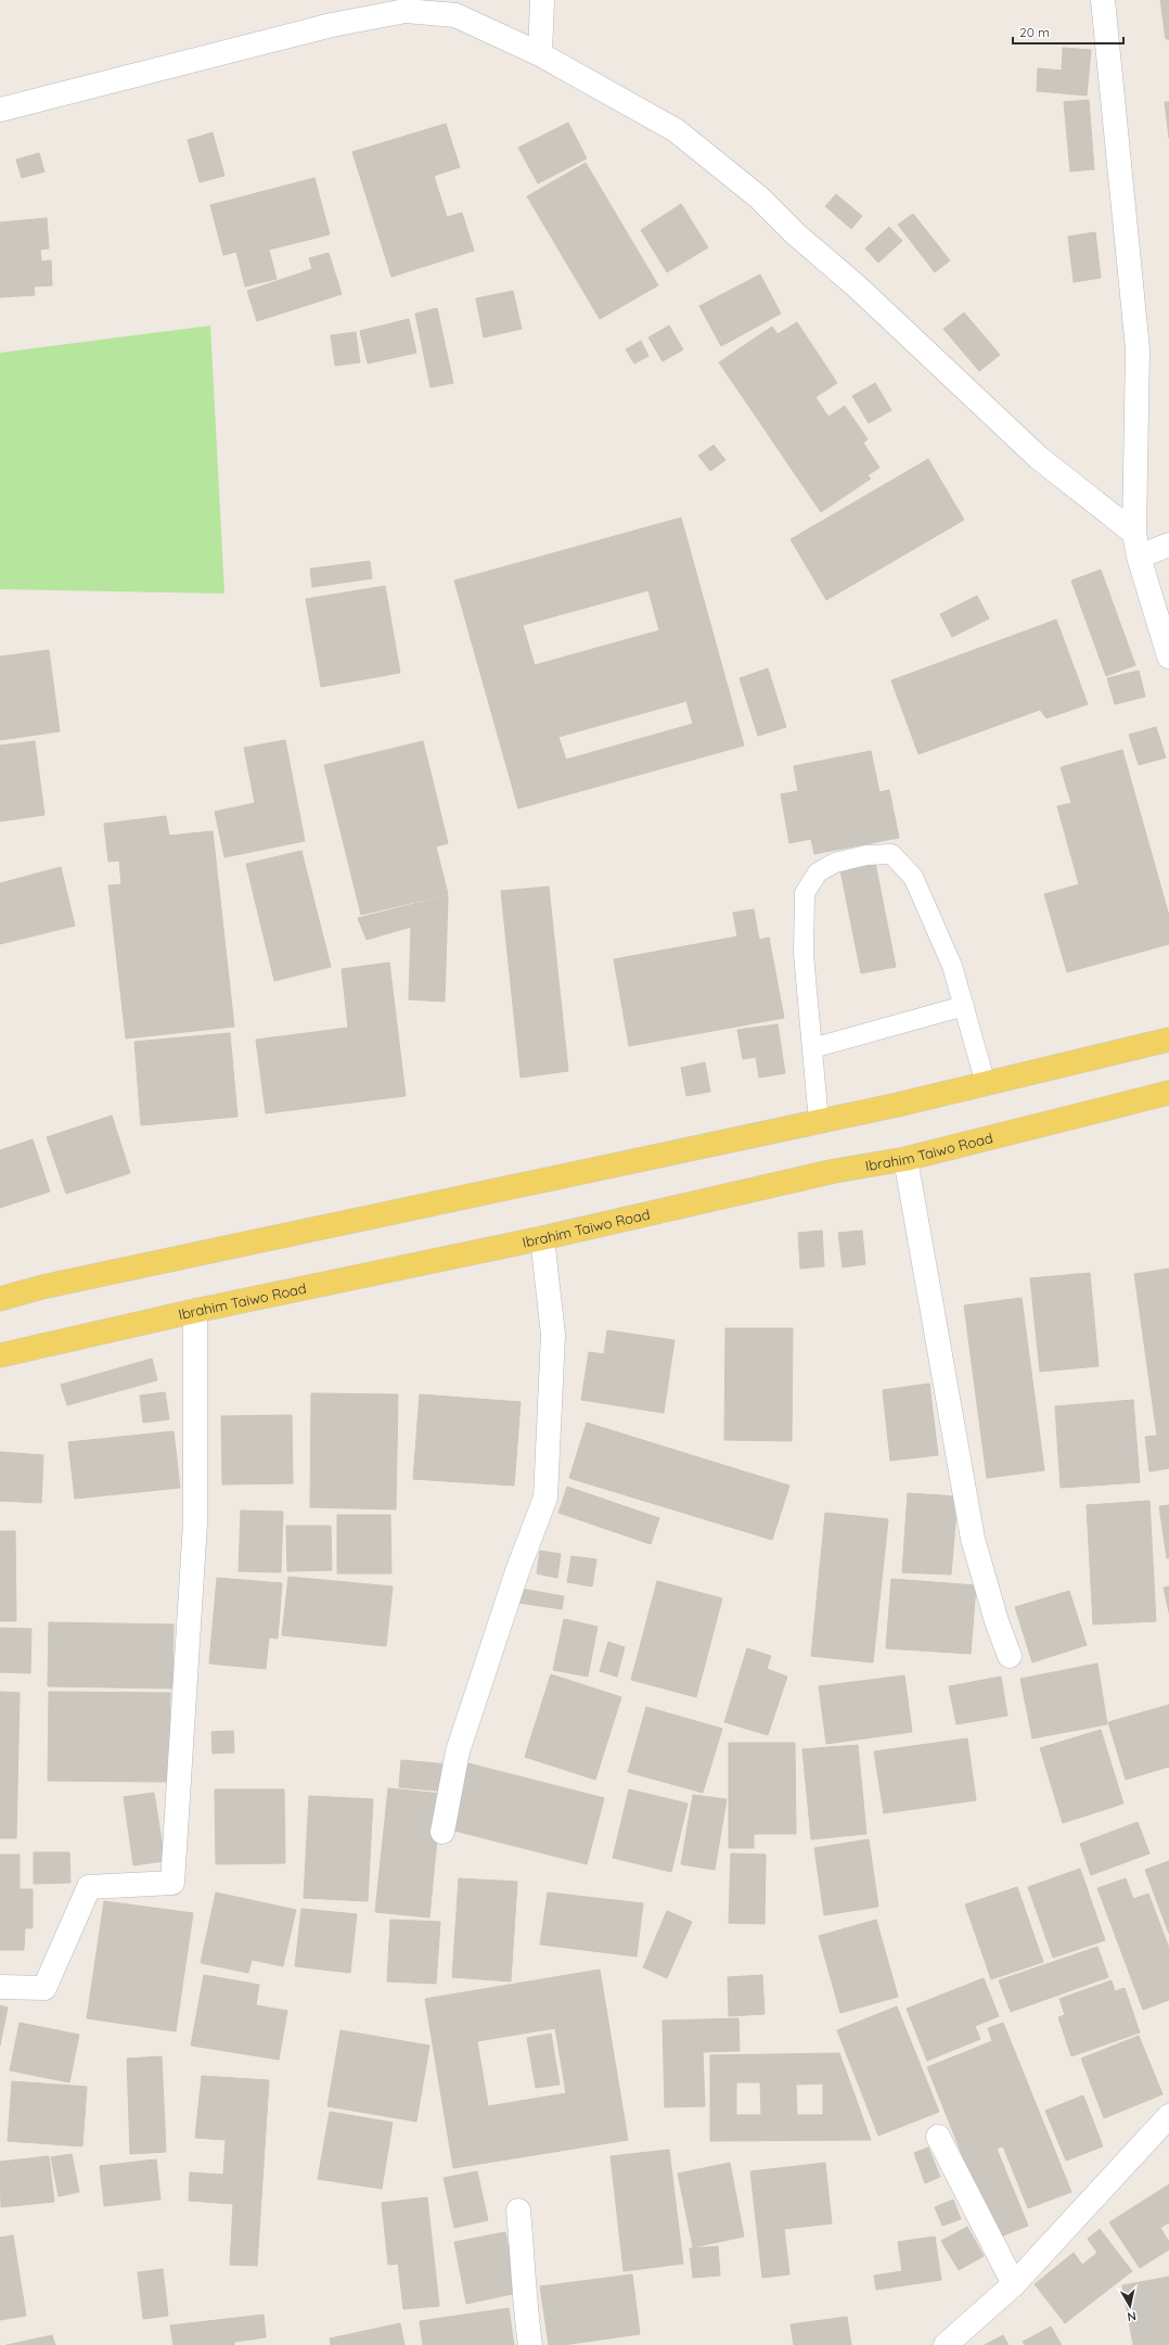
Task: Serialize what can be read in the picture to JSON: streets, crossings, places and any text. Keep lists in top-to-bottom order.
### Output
{
  "streets": {
    "main road": ["Ibrahim Taiwo Road"]
  },
  "scale_bar": "20 m",
  "north": "bottom"
}
